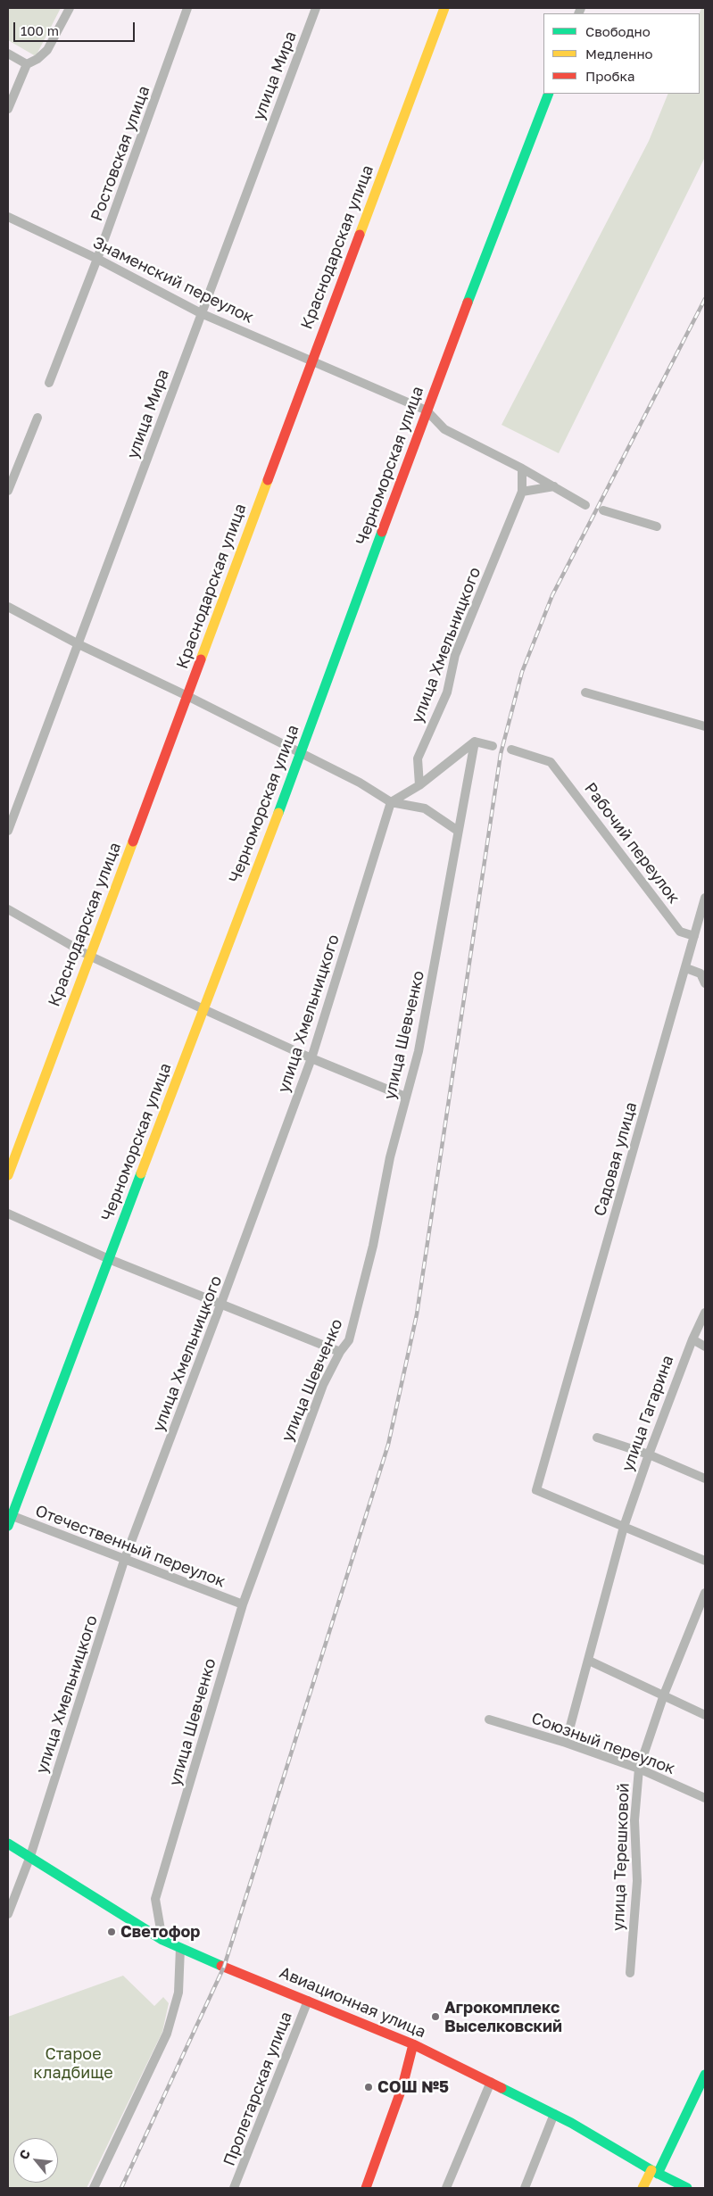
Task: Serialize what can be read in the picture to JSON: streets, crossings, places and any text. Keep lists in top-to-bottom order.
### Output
{
  "streets": {
    "street": [
      "улица Мира",
      "Ростовская улица",
      "Краснодарская улица",
      "Знаменский переулок",
      "Черноморская улица",
      "улица Хмельницкого",
      "Рабочий переулок",
      "улица Шевченко",
      "Садовая улица",
      "улица Гагарина",
      "Отечественный переулок",
      "Союзный переулок",
      "улица Терешковой",
      "Авиационная улица",
      "Пролетарская улица"
    ]
  },
  "crossings": [
    ["улица Мира", "Знаменский переулок"],
    ["Ростовская улица", "Знаменский переулок"],
    ["Краснодарская улица", "Знаменский переулок"],
    ["Знаменский переулок", "Черноморская улица"],
    ["Знаменский переулок", "улица Хмельницкого"],
    ["Черноморская улица", "Отечественный переулок"],
    ["улица Хмельницкого", "Отечественный переулок"],
    ["улица Хмельницкого", "Авиационная улица"],
    ["Рабочий переулок", "Садовая улица"],
    ["улица Шевченко", "Отечественный переулок"],
    ["улица Шевченко", "Авиационная улица"],
    ["Садовая улица", "улица Гагарина"],
    ["улица Гагарина", "Союзный переулок"],
    ["Союзный переулок", "улица Терешковой"],
    ["Авиационная улица", "Пролетарская улица"]
  ],
  "parks": ["Старое кладбище"],
  "places": ["Светофор", "Агрокомплекс Выселковский", "СОШ №5"],
  "legend": ["Свободно", "Медленно", "Пробка"],
  "scale_bar": "100 m",
  "north": "top left"
}
